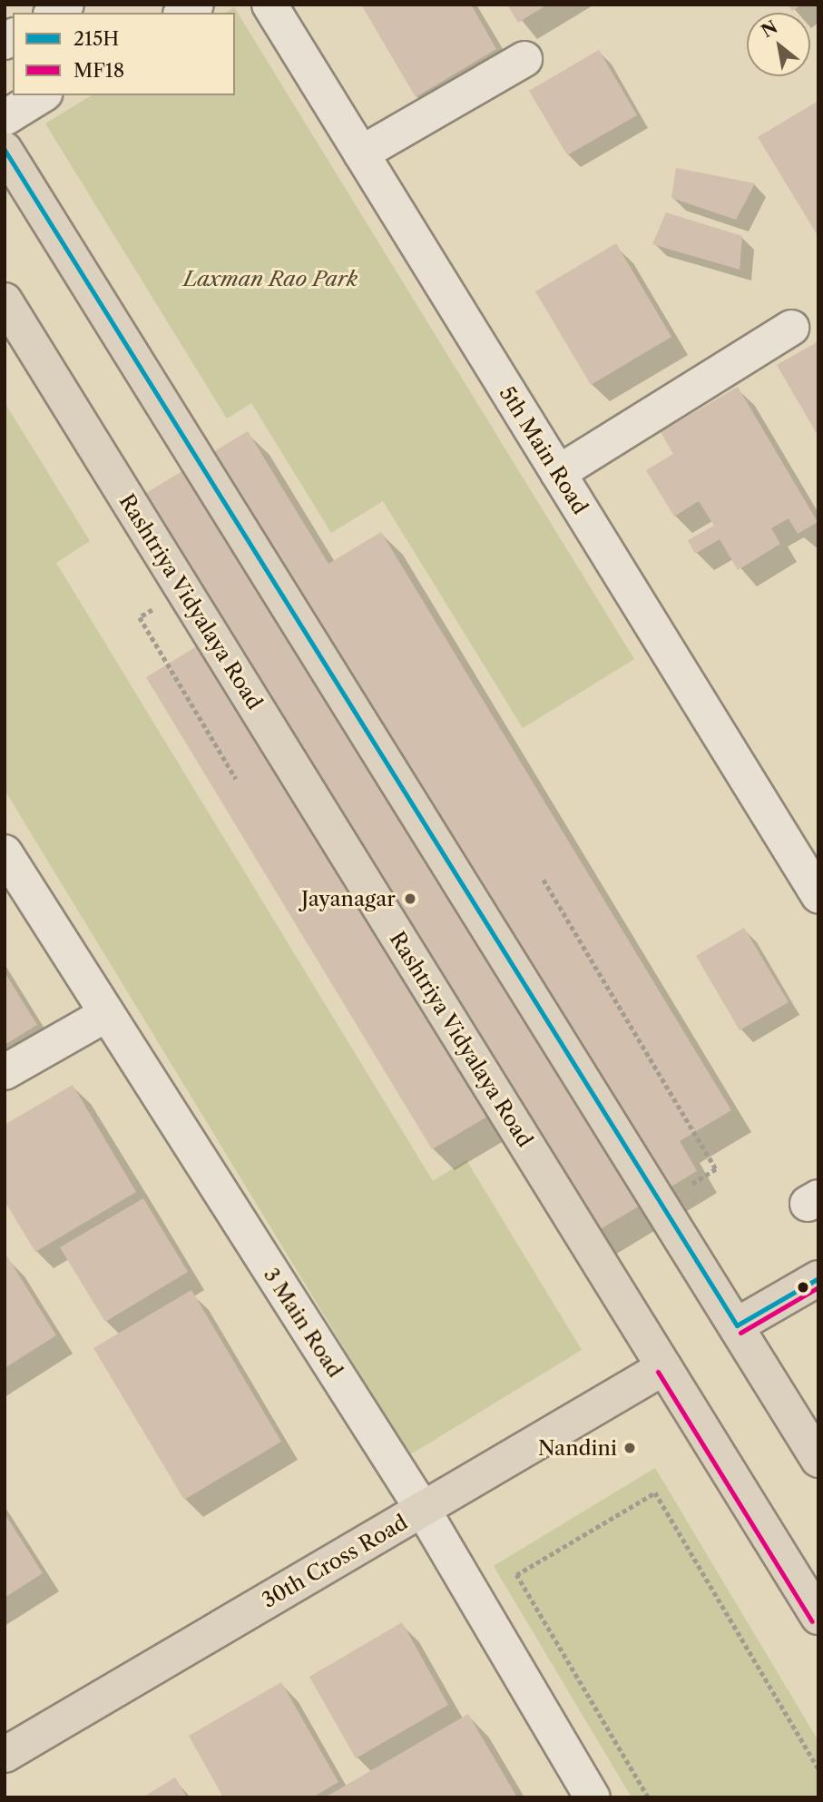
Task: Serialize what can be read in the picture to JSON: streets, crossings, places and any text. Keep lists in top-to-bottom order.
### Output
{
  "streets": {
    "main road": ["Rashtriya Vidyalaya Road", "30th Cross Road"],
    "street": ["5th Main Road", "3 Main Road"]
  },
  "crossings": [
    ["Rashtriya Vidyalaya Road", "30th Cross Road"],
    ["3 Main Road", "30th Cross Road"]
  ],
  "parks": ["Laxman Rao Park"],
  "places": ["Jayanagar", "Nandini"],
  "lines": ["transit line 215H", "transit line MF18"],
  "legend": ["215H", "MF18"],
  "north": "top left"
}
